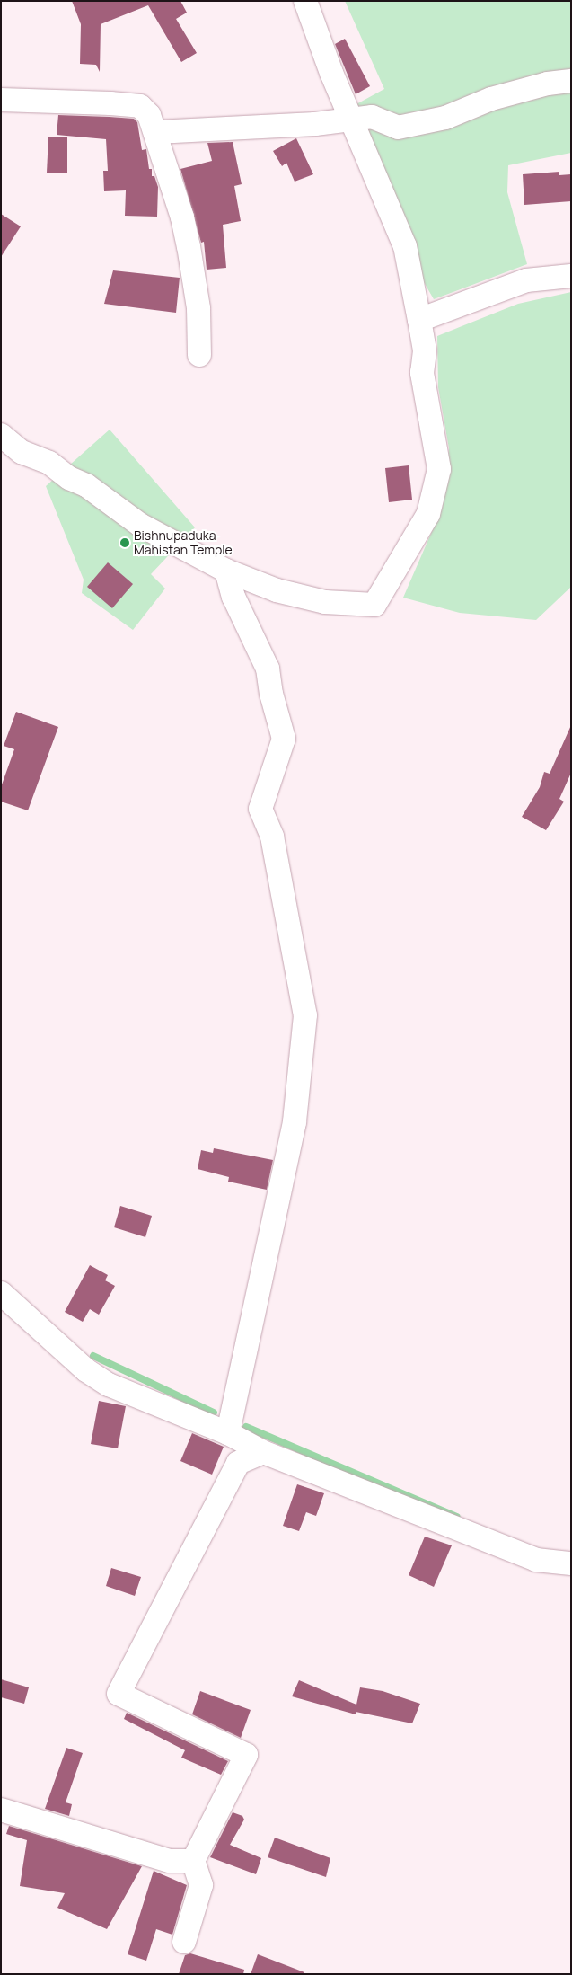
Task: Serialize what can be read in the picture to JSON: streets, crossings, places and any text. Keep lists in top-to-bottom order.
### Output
{
  "places": ["Bishnupaduka Mahistan Temple"]
}
